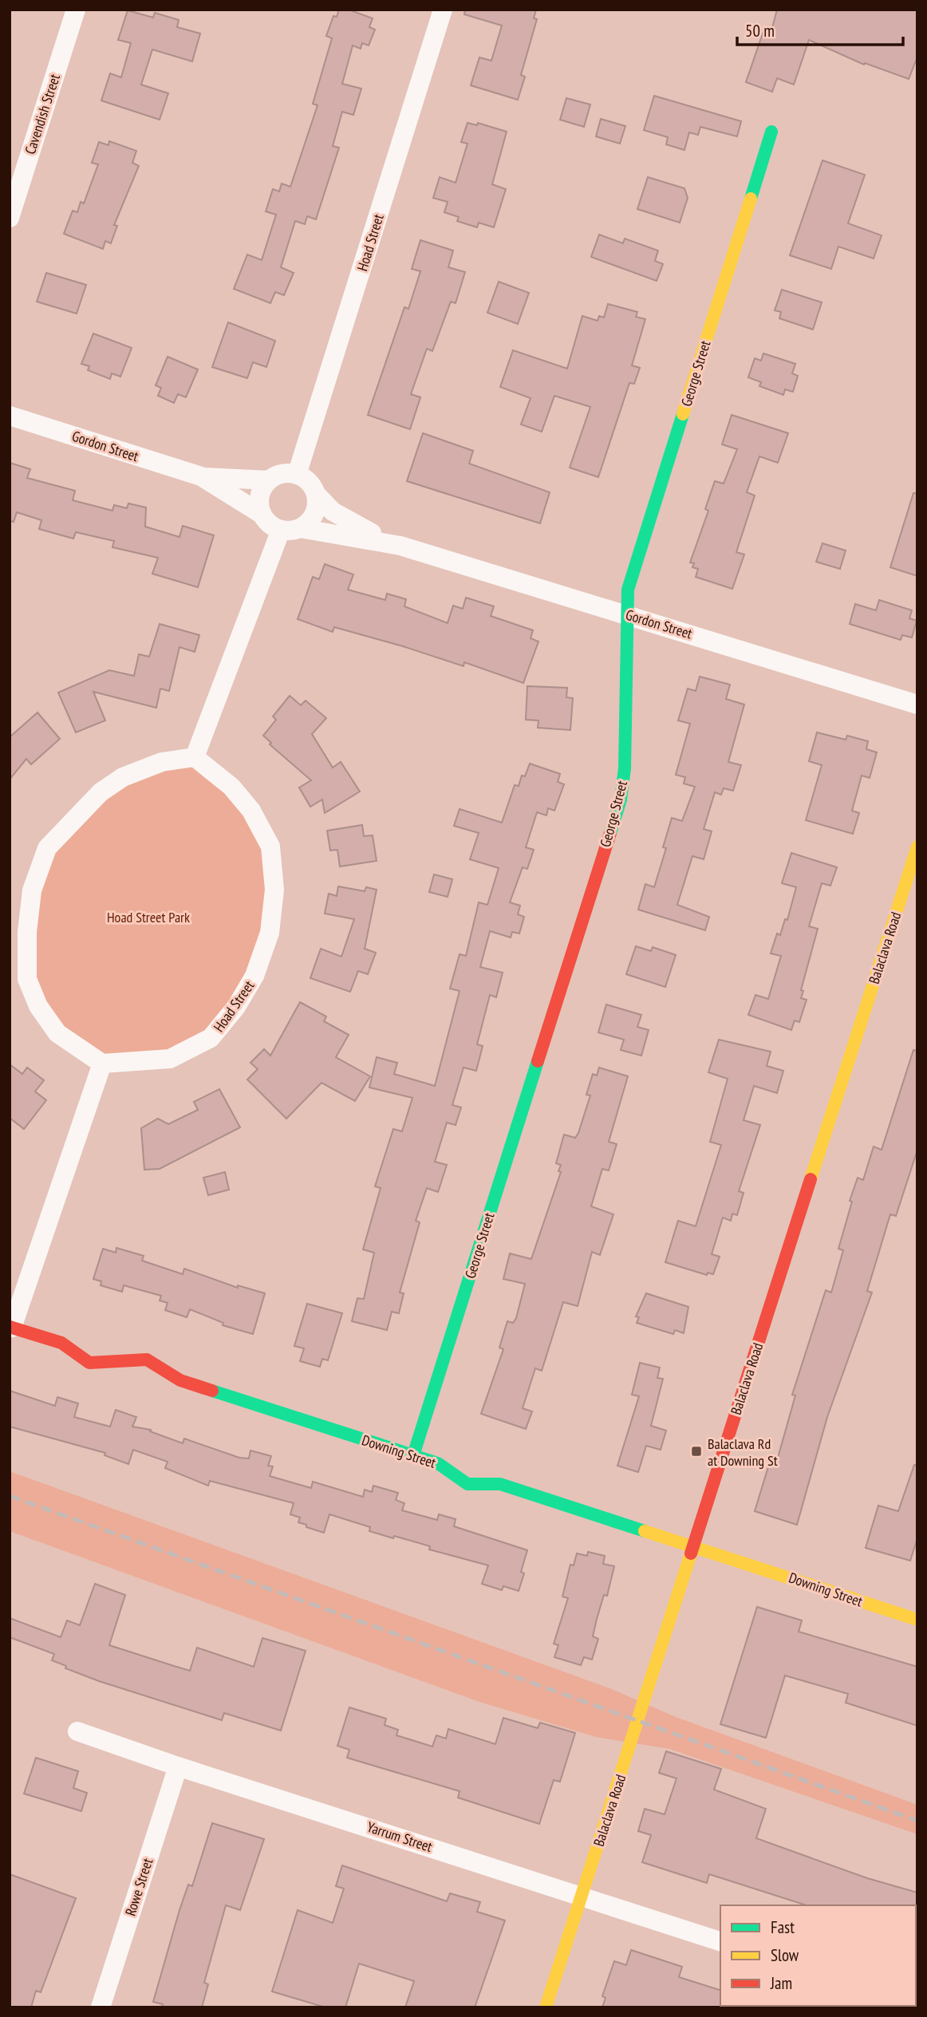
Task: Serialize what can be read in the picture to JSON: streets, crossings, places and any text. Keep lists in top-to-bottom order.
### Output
{
  "streets": {
    "street": [
      "Cavendish Street",
      "Hoad Street",
      "George Street",
      "Gordon Street",
      "Balaclava Road",
      "Downing Street",
      "Yarrum Street",
      "Rowe Street"
    ]
  },
  "crossings": [
    ["Hoad Street", "Gordon Street"],
    ["George Street", "Gordon Street"],
    ["George Street", "Downing Street"],
    ["Balaclava Road", "Downing Street"],
    ["Balaclava Road", "Yarrum Street"],
    ["Yarrum Street", "Rowe Street"]
  ],
  "parks": ["Hoad Street Park"],
  "places": {
    "transit": ["Balaclava Rd at Downing St"]
  },
  "legend": ["Fast", "Slow", "Jam"],
  "scale_bar": "50 m"
}
